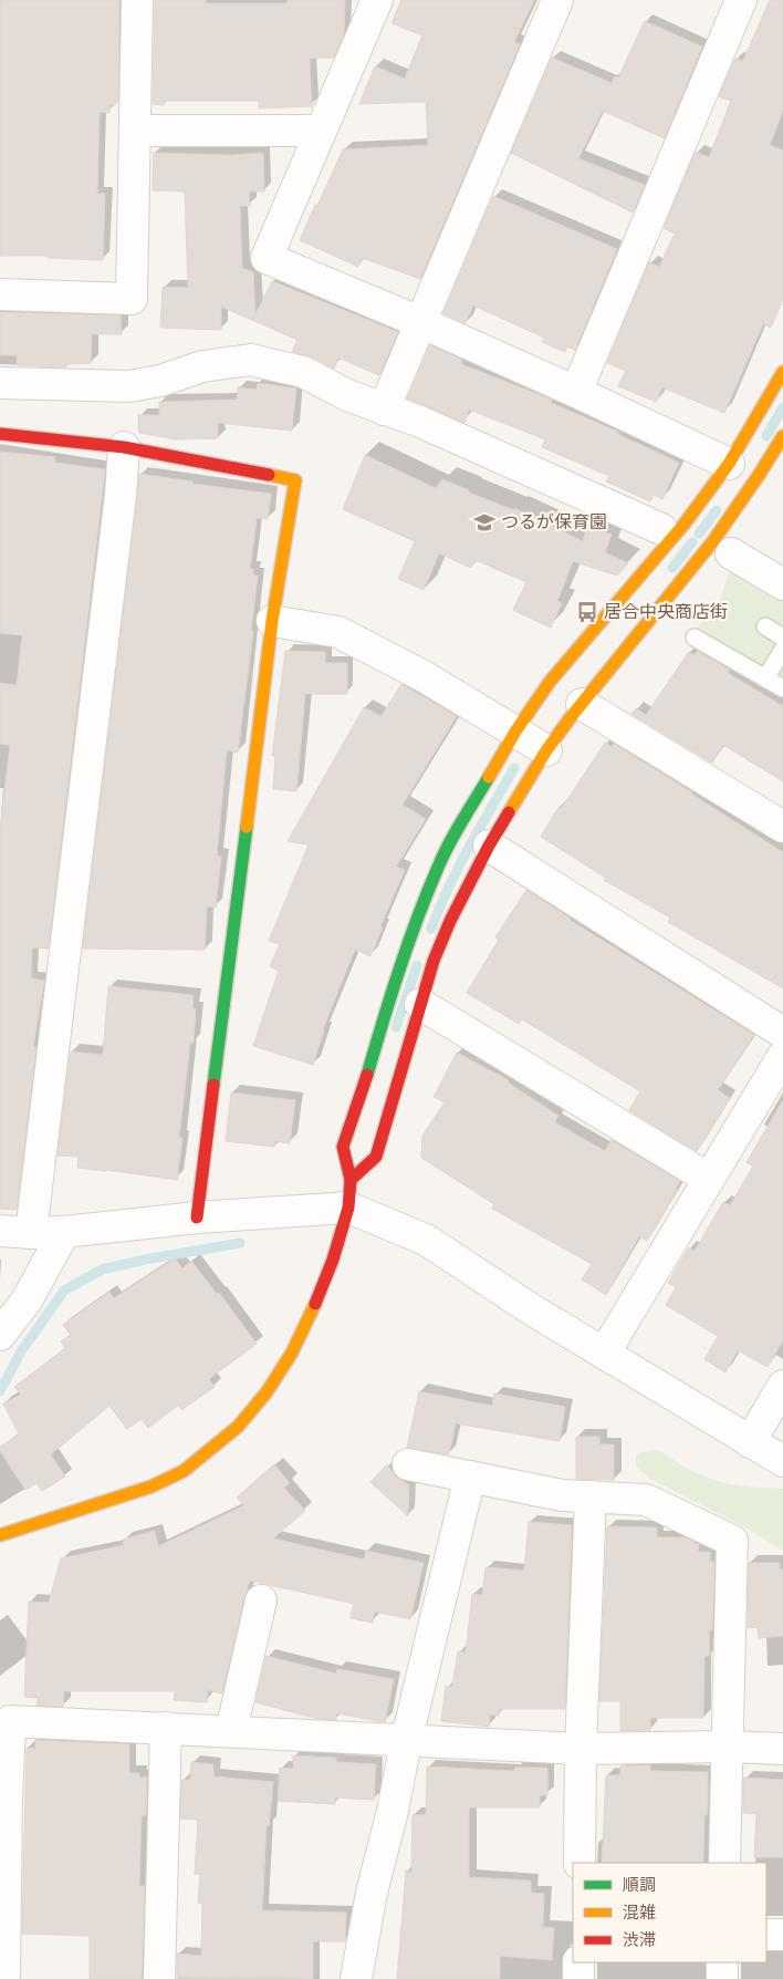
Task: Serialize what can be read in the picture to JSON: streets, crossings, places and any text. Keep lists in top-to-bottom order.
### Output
{
  "places": {
    "school or university": ["つるが保育園"],
    "bus stop": ["居合中央商店街"]
  },
  "legend": ["順調", "混雑", "渋滞"]
}
